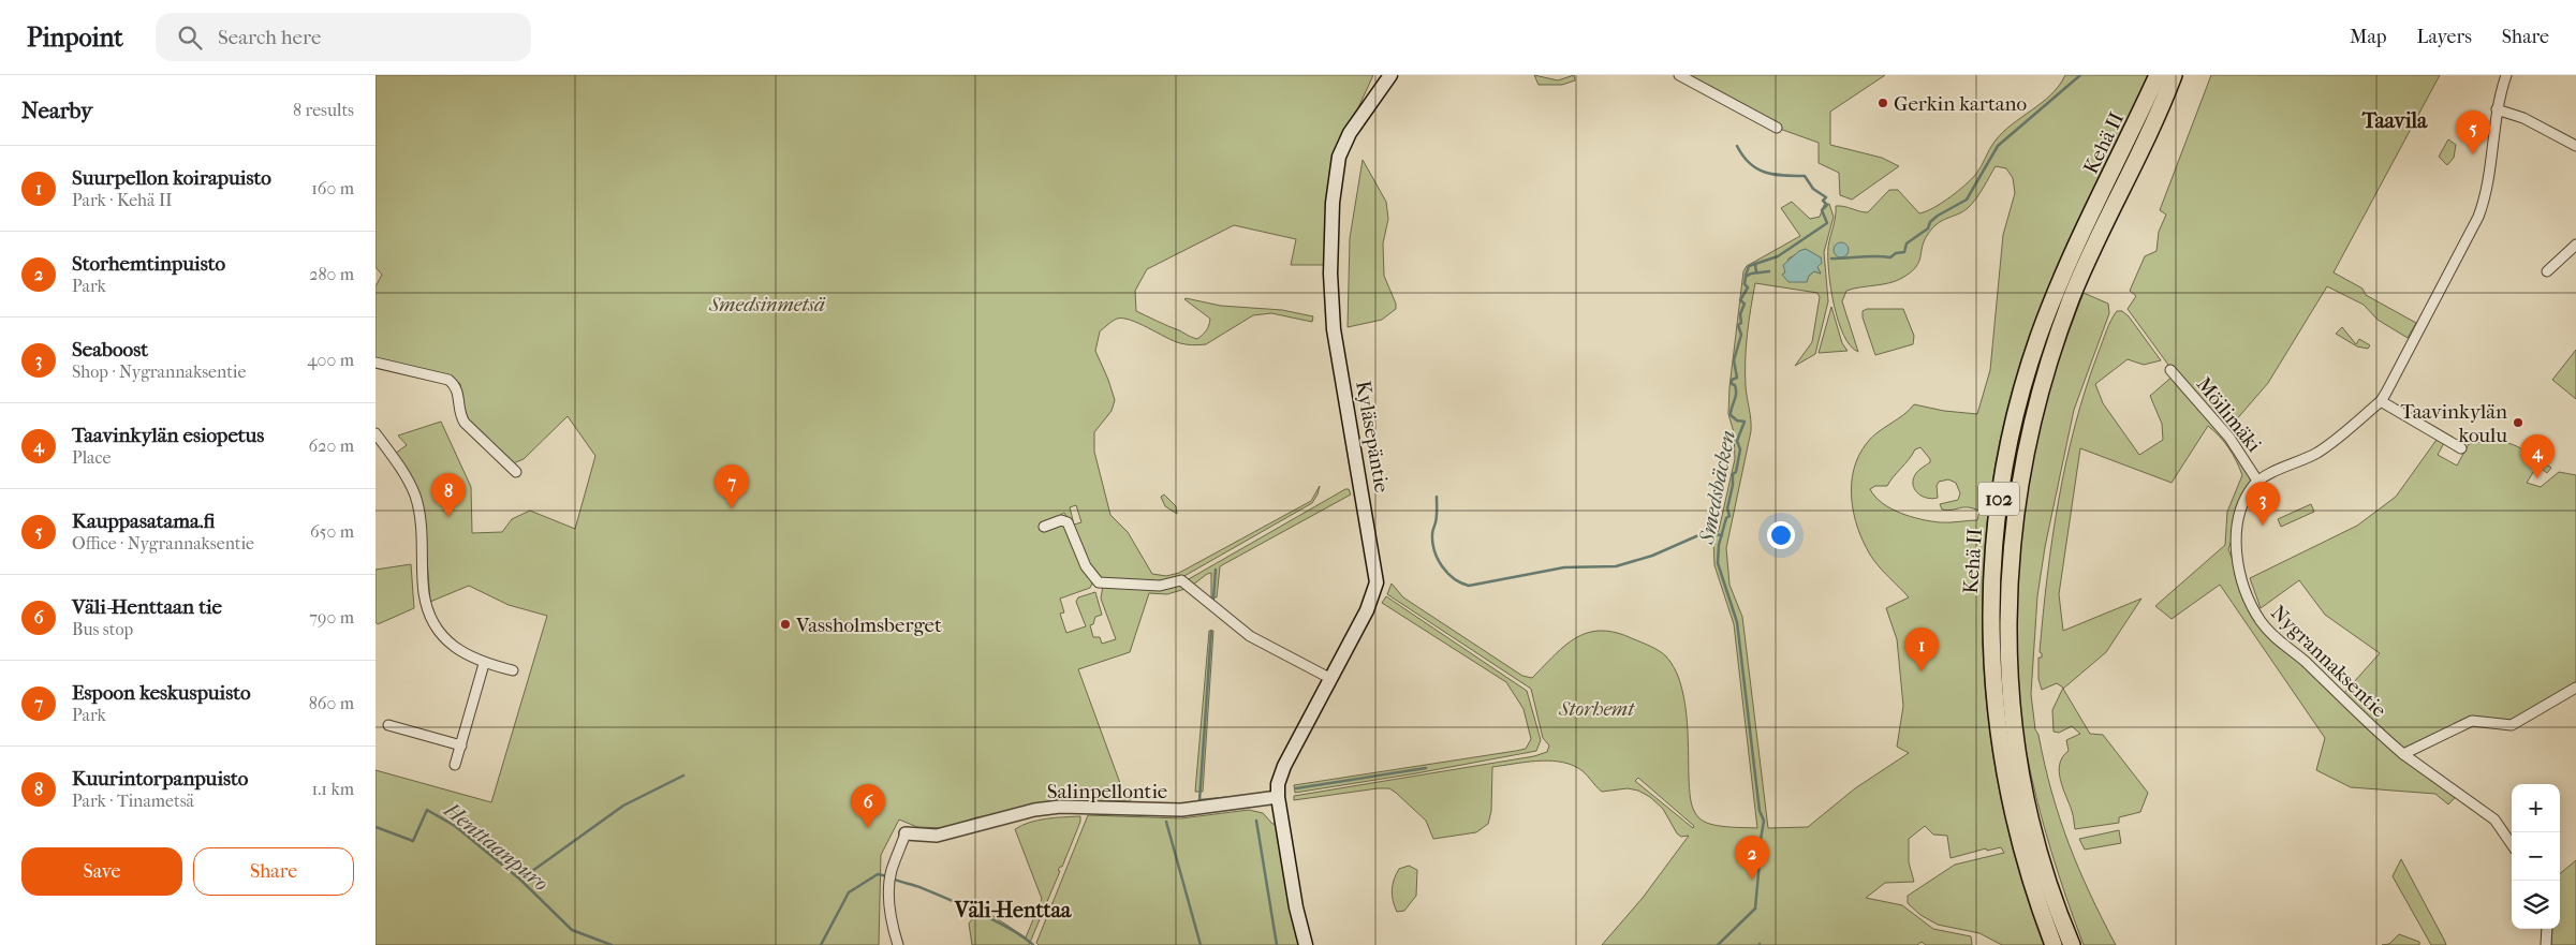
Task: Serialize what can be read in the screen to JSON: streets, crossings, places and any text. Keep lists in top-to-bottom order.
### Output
{
  "streets": {
    "highway": ["Kehä II", "102"],
    "main road": ["Kyläsepäntie"],
    "street": ["Möilimäki", "Nygrannaksentie", "Salinpellontie"]
  },
  "crossings": [
    ["Möilimäki", "Nygrannaksentie"],
    ["Kyläsepäntie", "Salinpellontie"]
  ],
  "districts": ["Taavila", "Väli-Henttaa"],
  "water": ["Smedsbäcken", "Henttaanpuro"],
  "parks": ["Smedsinmetsä", "Storhemt"],
  "places": ["Gerkin kartano", "Taavinkylän koulu", "Vassholmsberget"],
  "page": {
    "header": "Pinpoint",
    "search": "Search here",
    "nav": ["Map", "Layers", "Share"],
    "heading": ["Nearby", "8 results"],
    "pins": [
      "5",
      "4",
      "7",
      "8",
      "3",
      "1",
      "6",
      "2"
    ],
    "list": [
      {
        "mark": "1",
        "name": "Suurpellon koirapuisto",
        "note": "Park · Kehä II",
        "value": "160 m"
      },
      {
        "mark": "2",
        "name": "Storhemtinpuisto",
        "note": "Park",
        "value": "280 m"
      },
      {
        "mark": "3",
        "name": "Seaboost",
        "note": "Shop · Nygrannaksentie",
        "value": "400 m"
      },
      {
        "mark": "4",
        "name": "Taavinkylän esiopetus",
        "note": "Place",
        "value": "620 m"
      },
      {
        "mark": "5",
        "name": "Kauppasatama.fi",
        "note": "Office · Nygrannaksentie",
        "value": "650 m"
      },
      {
        "mark": "6",
        "name": "Väli-Henttaan tie",
        "note": "Bus stop",
        "value": "790 m"
      },
      {
        "mark": "7",
        "name": "Espoon keskuspuisto",
        "note": "Park",
        "value": "860 m"
      },
      {
        "mark": "8",
        "name": "Kuurintorpanpuisto",
        "note": "Park · Tinametsä",
        "value": "1.1 km"
      }
    ],
    "map_buttons": ["+", "−"],
    "buttons": ["Save", "Share"]
  }
}
